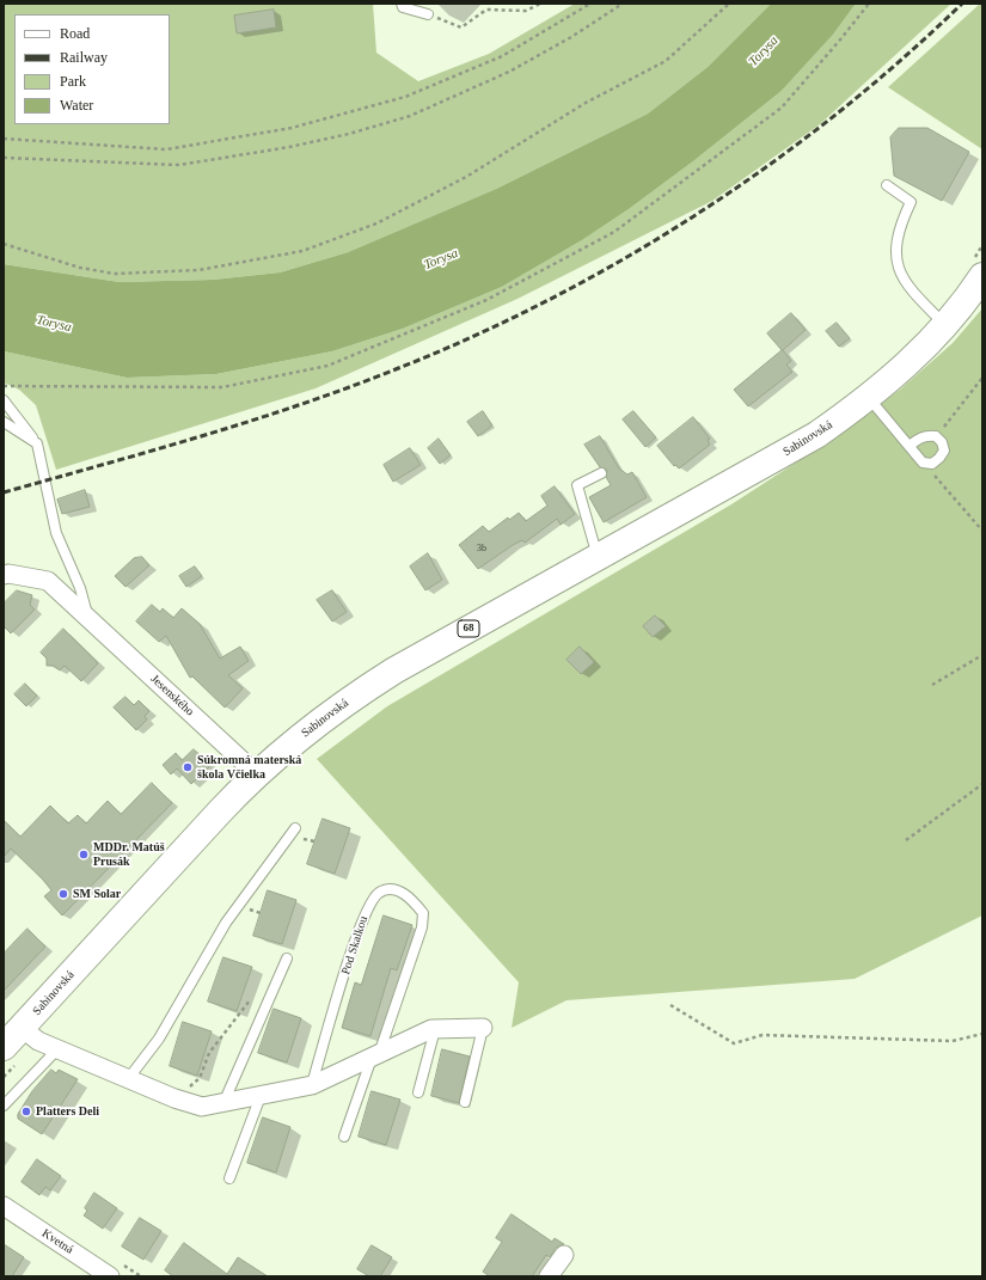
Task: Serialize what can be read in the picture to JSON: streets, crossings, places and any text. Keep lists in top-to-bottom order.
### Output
{
  "streets": {
    "main road": ["Sabinovská", "68"],
    "street": ["Jesenského", "Kvetná"],
    "lane": ["Pod Skalkou"]
  },
  "crossings": [
    ["Sabinovská", "Jesenského"]
  ],
  "water": ["Torysa"],
  "places": [
    "Súkromná materská škola Včielka",
    "MDDr. Matúš Prusák",
    "SM Solar",
    "Platters Deli"
  ],
  "house_numbers": ["3b"],
  "legend": [
    "Road",
    "Railway",
    "Park",
    "Water"
  ]
}
